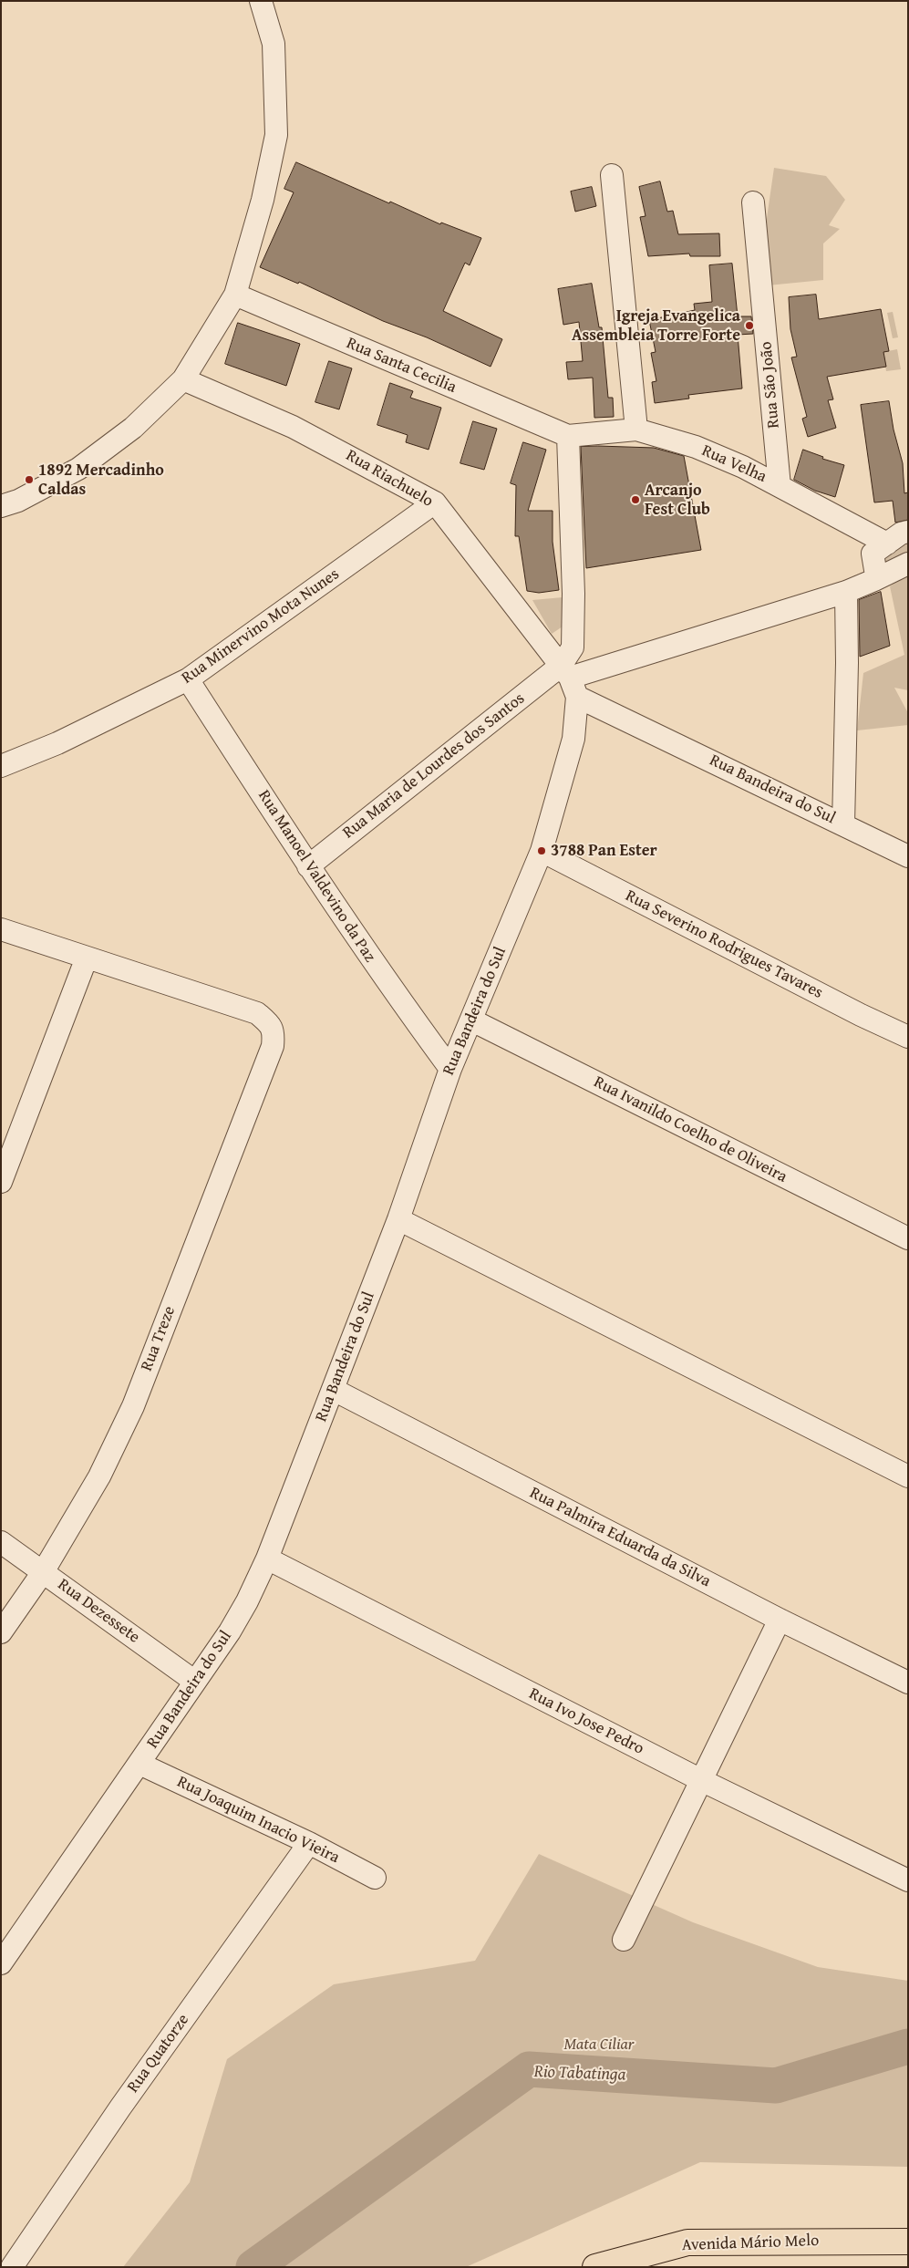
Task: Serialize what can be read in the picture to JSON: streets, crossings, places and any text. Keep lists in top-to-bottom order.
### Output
{
  "streets": {
    "main road": ["Avenida Mário Melo"],
    "street": [
      "Rua Santa Cecilia",
      "Rua São João",
      "Rua Velha",
      "Rua Riachuelo",
      "Rua Minervino Mota Nunes",
      "Rua Maria de Lourdes dos Santos",
      "Rua Bandeira do Sul",
      "Rua Manoel Valdevino da Paz",
      "Rua Severino Rodrigues Tavares",
      "Rua Ivanildo Coelho de Oliveira",
      "Rua Treze",
      "Rua Palmira Eduarda da Silva",
      "Rua Dezessete",
      "Rua Ivo Jose Pedro",
      "Rua Joaquim Inacio Vieira",
      "Rua Quatorze"
    ]
  },
  "crossings": [
    ["Rua Santa Cecilia", "Rua Velha"],
    ["Rua São João", "Rua Velha"],
    ["Rua Riachuelo", "Rua Minervino Mota Nunes"],
    ["Rua Riachuelo", "Rua Maria de Lourdes dos Santos"],
    ["Rua Riachuelo", "Rua Bandeira do Sul"],
    ["Rua Minervino Mota Nunes", "Rua Manoel Valdevino da Paz"],
    ["Rua Maria de Lourdes dos Santos", "Rua Bandeira do Sul"],
    ["Rua Maria de Lourdes dos Santos", "Rua Manoel Valdevino da Paz"],
    ["Rua Bandeira do Sul", "Rua Manoel Valdevino da Paz"],
    ["Rua Bandeira do Sul", "Rua Severino Rodrigues Tavares"],
    ["Rua Bandeira do Sul", "Rua Ivanildo Coelho de Oliveira"],
    ["Rua Bandeira do Sul", "Rua Palmira Eduarda da Silva"],
    ["Rua Bandeira do Sul", "Rua Dezessete"],
    ["Rua Bandeira do Sul", "Rua Ivo Jose Pedro"],
    ["Rua Bandeira do Sul", "Rua Joaquim Inacio Vieira"],
    ["Rua Treze", "Rua Dezessete"],
    ["Rua Joaquim Inacio Vieira", "Rua Quatorze"]
  ],
  "water": ["Rio Tabatinga"],
  "parks": ["Mata Ciliar"],
  "places": [
    "Igreja Evangelica Assembleia Torre Forte",
    "1892 Mercadinho Caldas",
    "Arcanjo Fest Club",
    "3788 Pan Ester"
  ]
}
